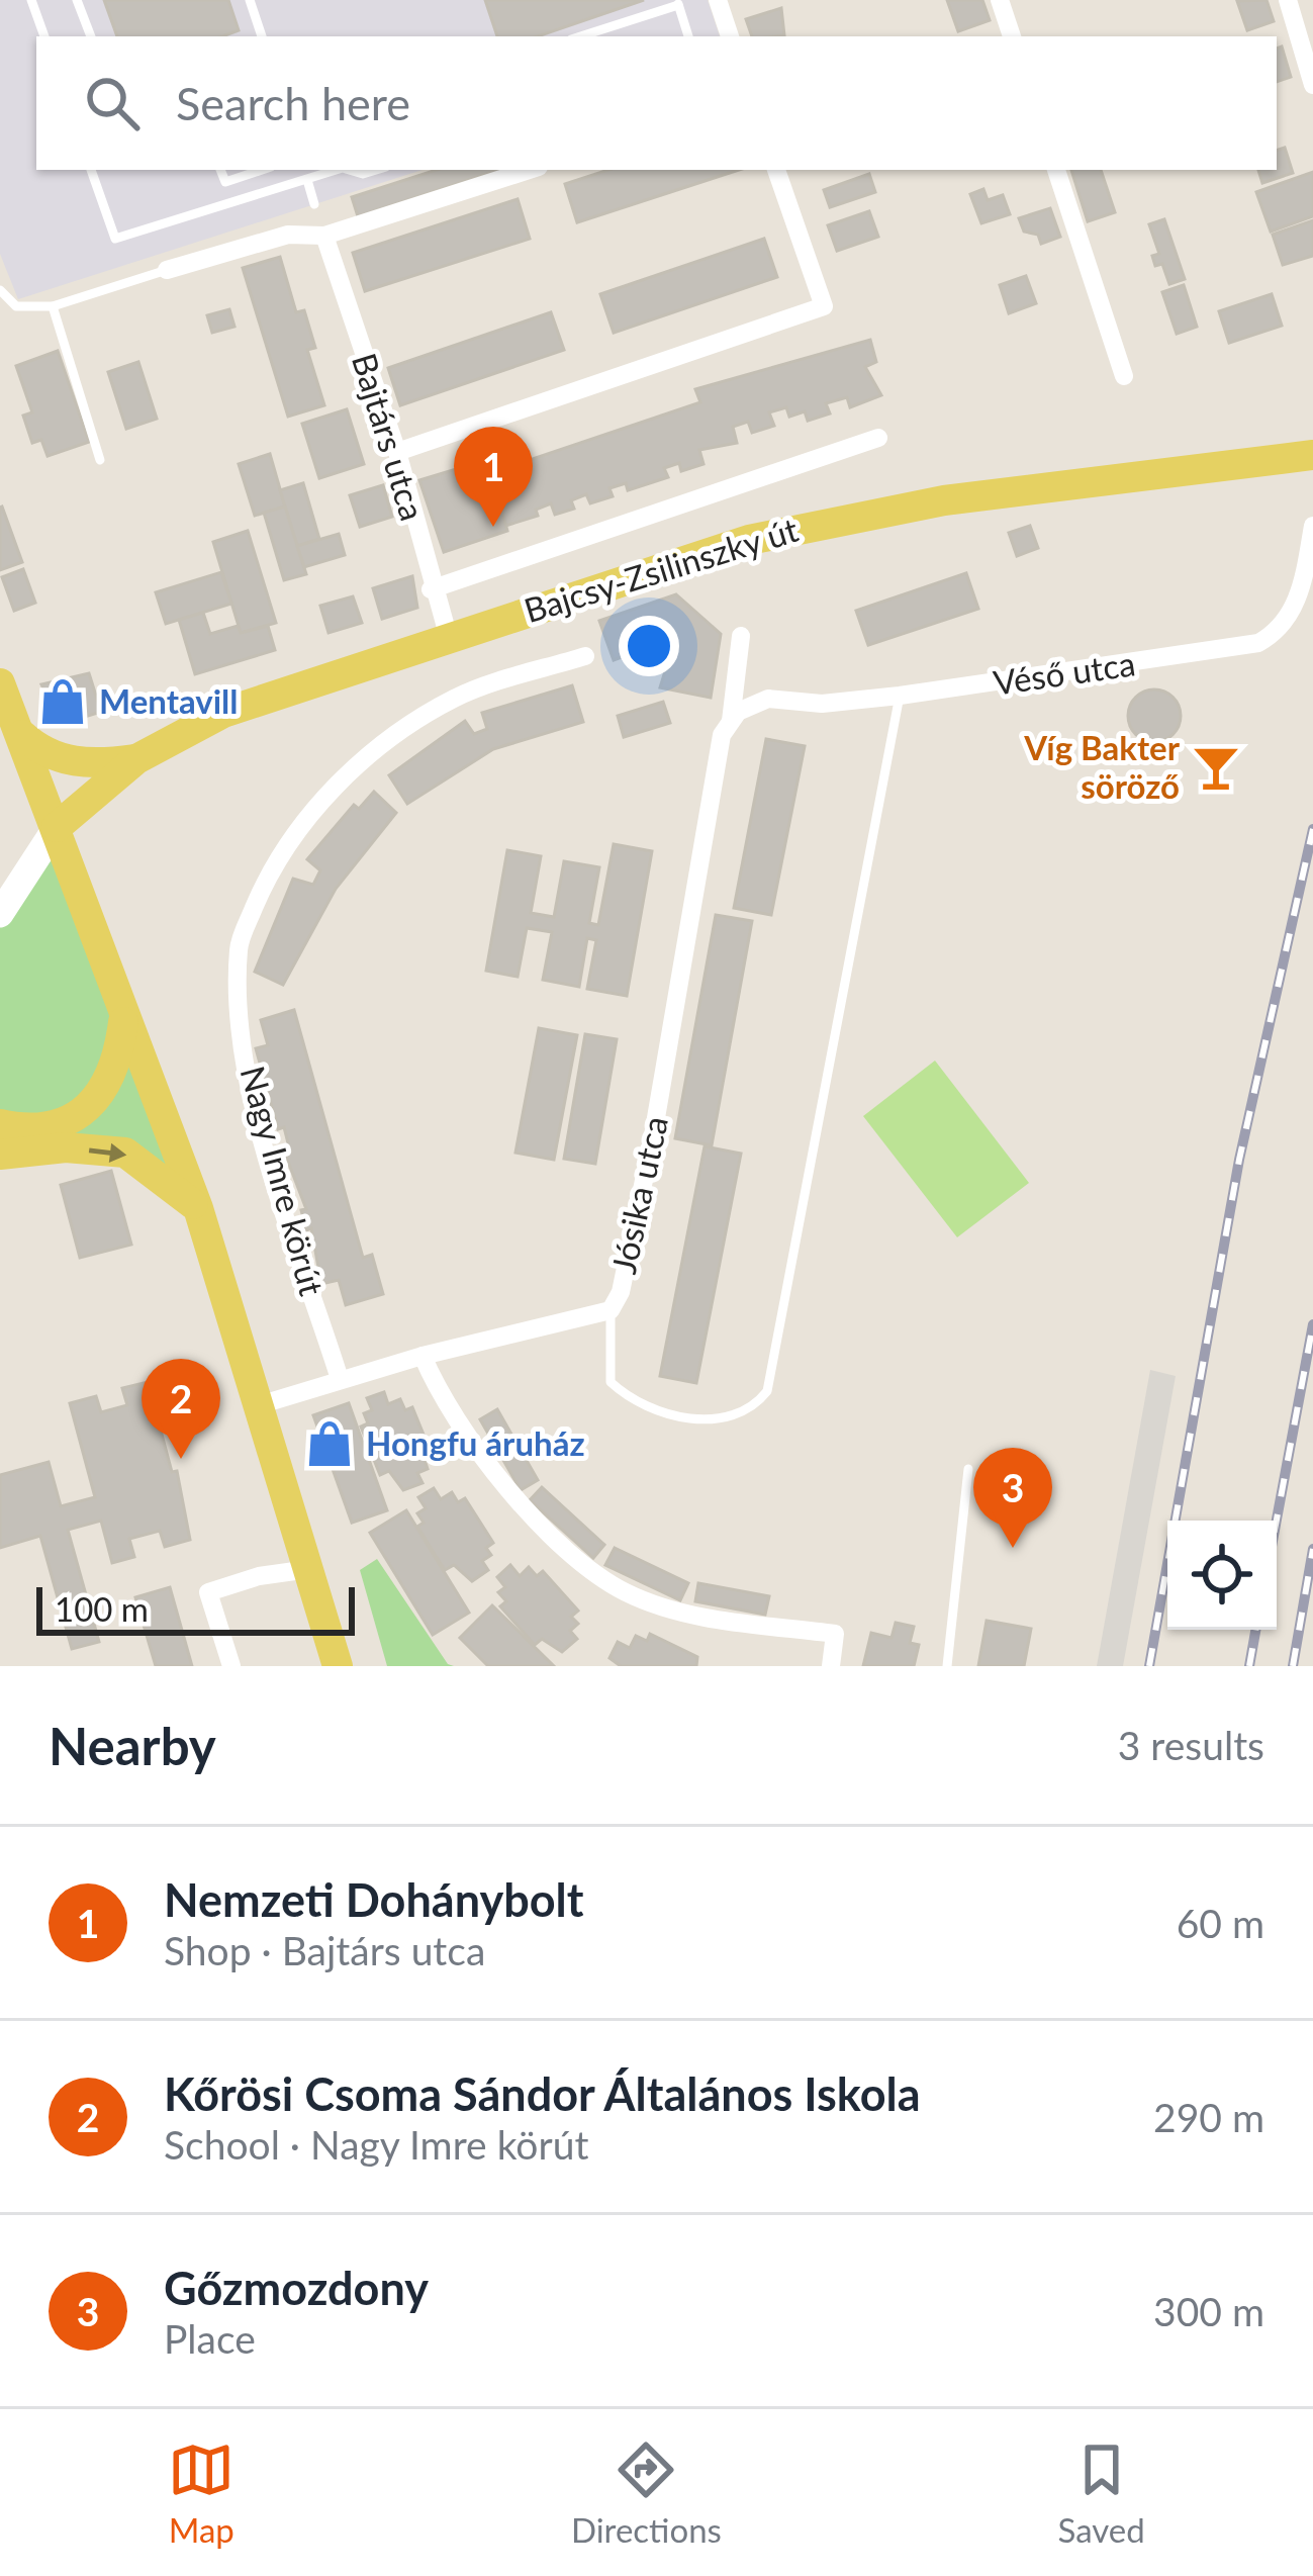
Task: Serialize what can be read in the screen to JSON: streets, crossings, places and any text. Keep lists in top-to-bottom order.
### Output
{
  "streets": {
    "main road": ["Bajcsy-Zsilinszky út"],
    "street": [
      "Bajtárs utca",
      "Véső utca",
      "Nagy Imre körút",
      "Jósika utca"
    ]
  },
  "crossings": [
    ["Bajtárs utca", "Bajcsy-Zsilinszky út"],
    ["Véső utca", "Jósika utca"],
    ["Nagy Imre körút", "Jósika utca"]
  ],
  "places": {
    "shop": ["Mentavill", "Hongfu áruház"],
    "bar": ["Víg Bakter söröző"]
  },
  "scale_bar": "100 m",
  "page": {
    "search": "Search here",
    "pins": ["1", "2", "3"],
    "scale": "100 m",
    "heading": ["Nearby", "3 results"],
    "list": [
      {
        "mark": "1",
        "name": "Nemzeti Dohánybolt",
        "note": "Shop · Bajtárs utca",
        "value": "60 m"
      },
      {
        "mark": "2",
        "name": "Kőrösi Csoma Sándor Általános Iskola",
        "note": "School · Nagy Imre körút",
        "value": "290 m"
      },
      {
        "mark": "3",
        "name": "Gőzmozdony",
        "note": "Place",
        "value": "300 m"
      }
    ],
    "nav": ["Map", "Directions", "Saved"]
  }
}
